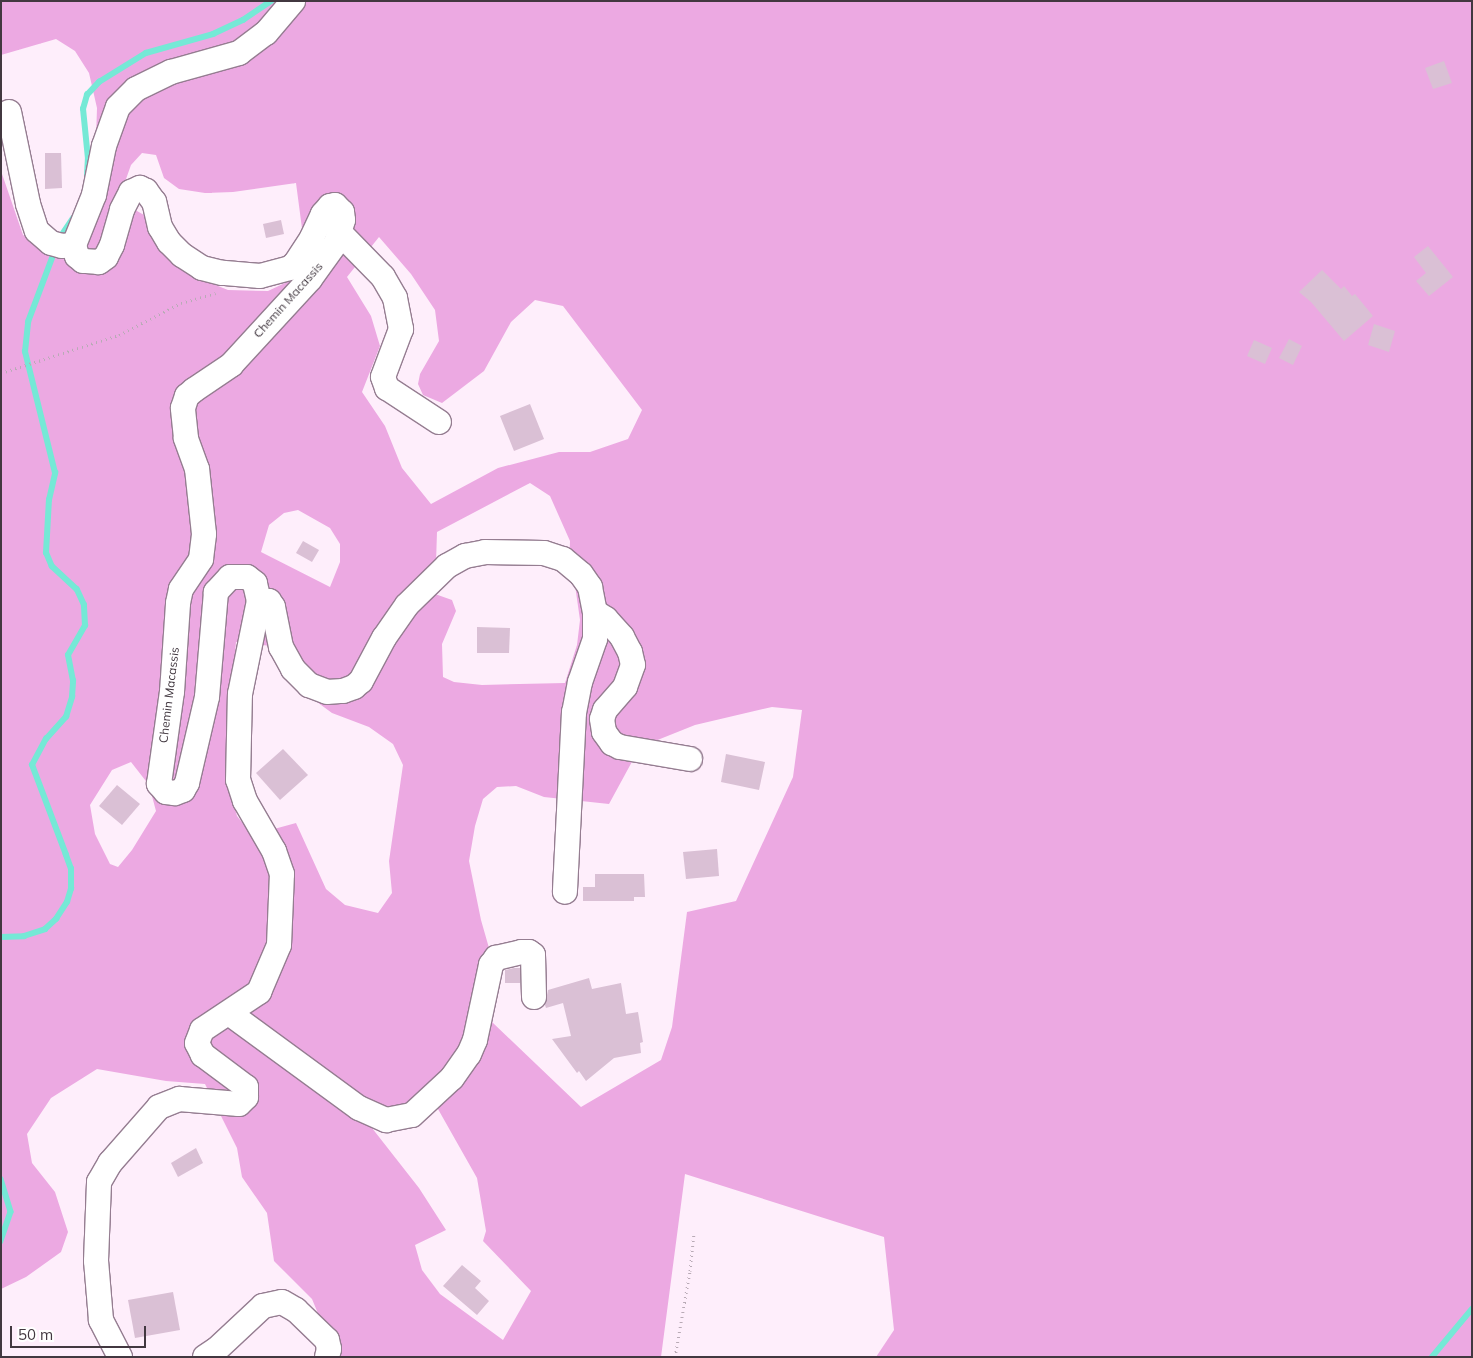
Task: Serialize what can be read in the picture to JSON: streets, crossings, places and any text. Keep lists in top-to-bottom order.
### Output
{
  "streets": {
    "street": ["Chemin Macassis"]
  },
  "scale_bar": "50 m"
}
